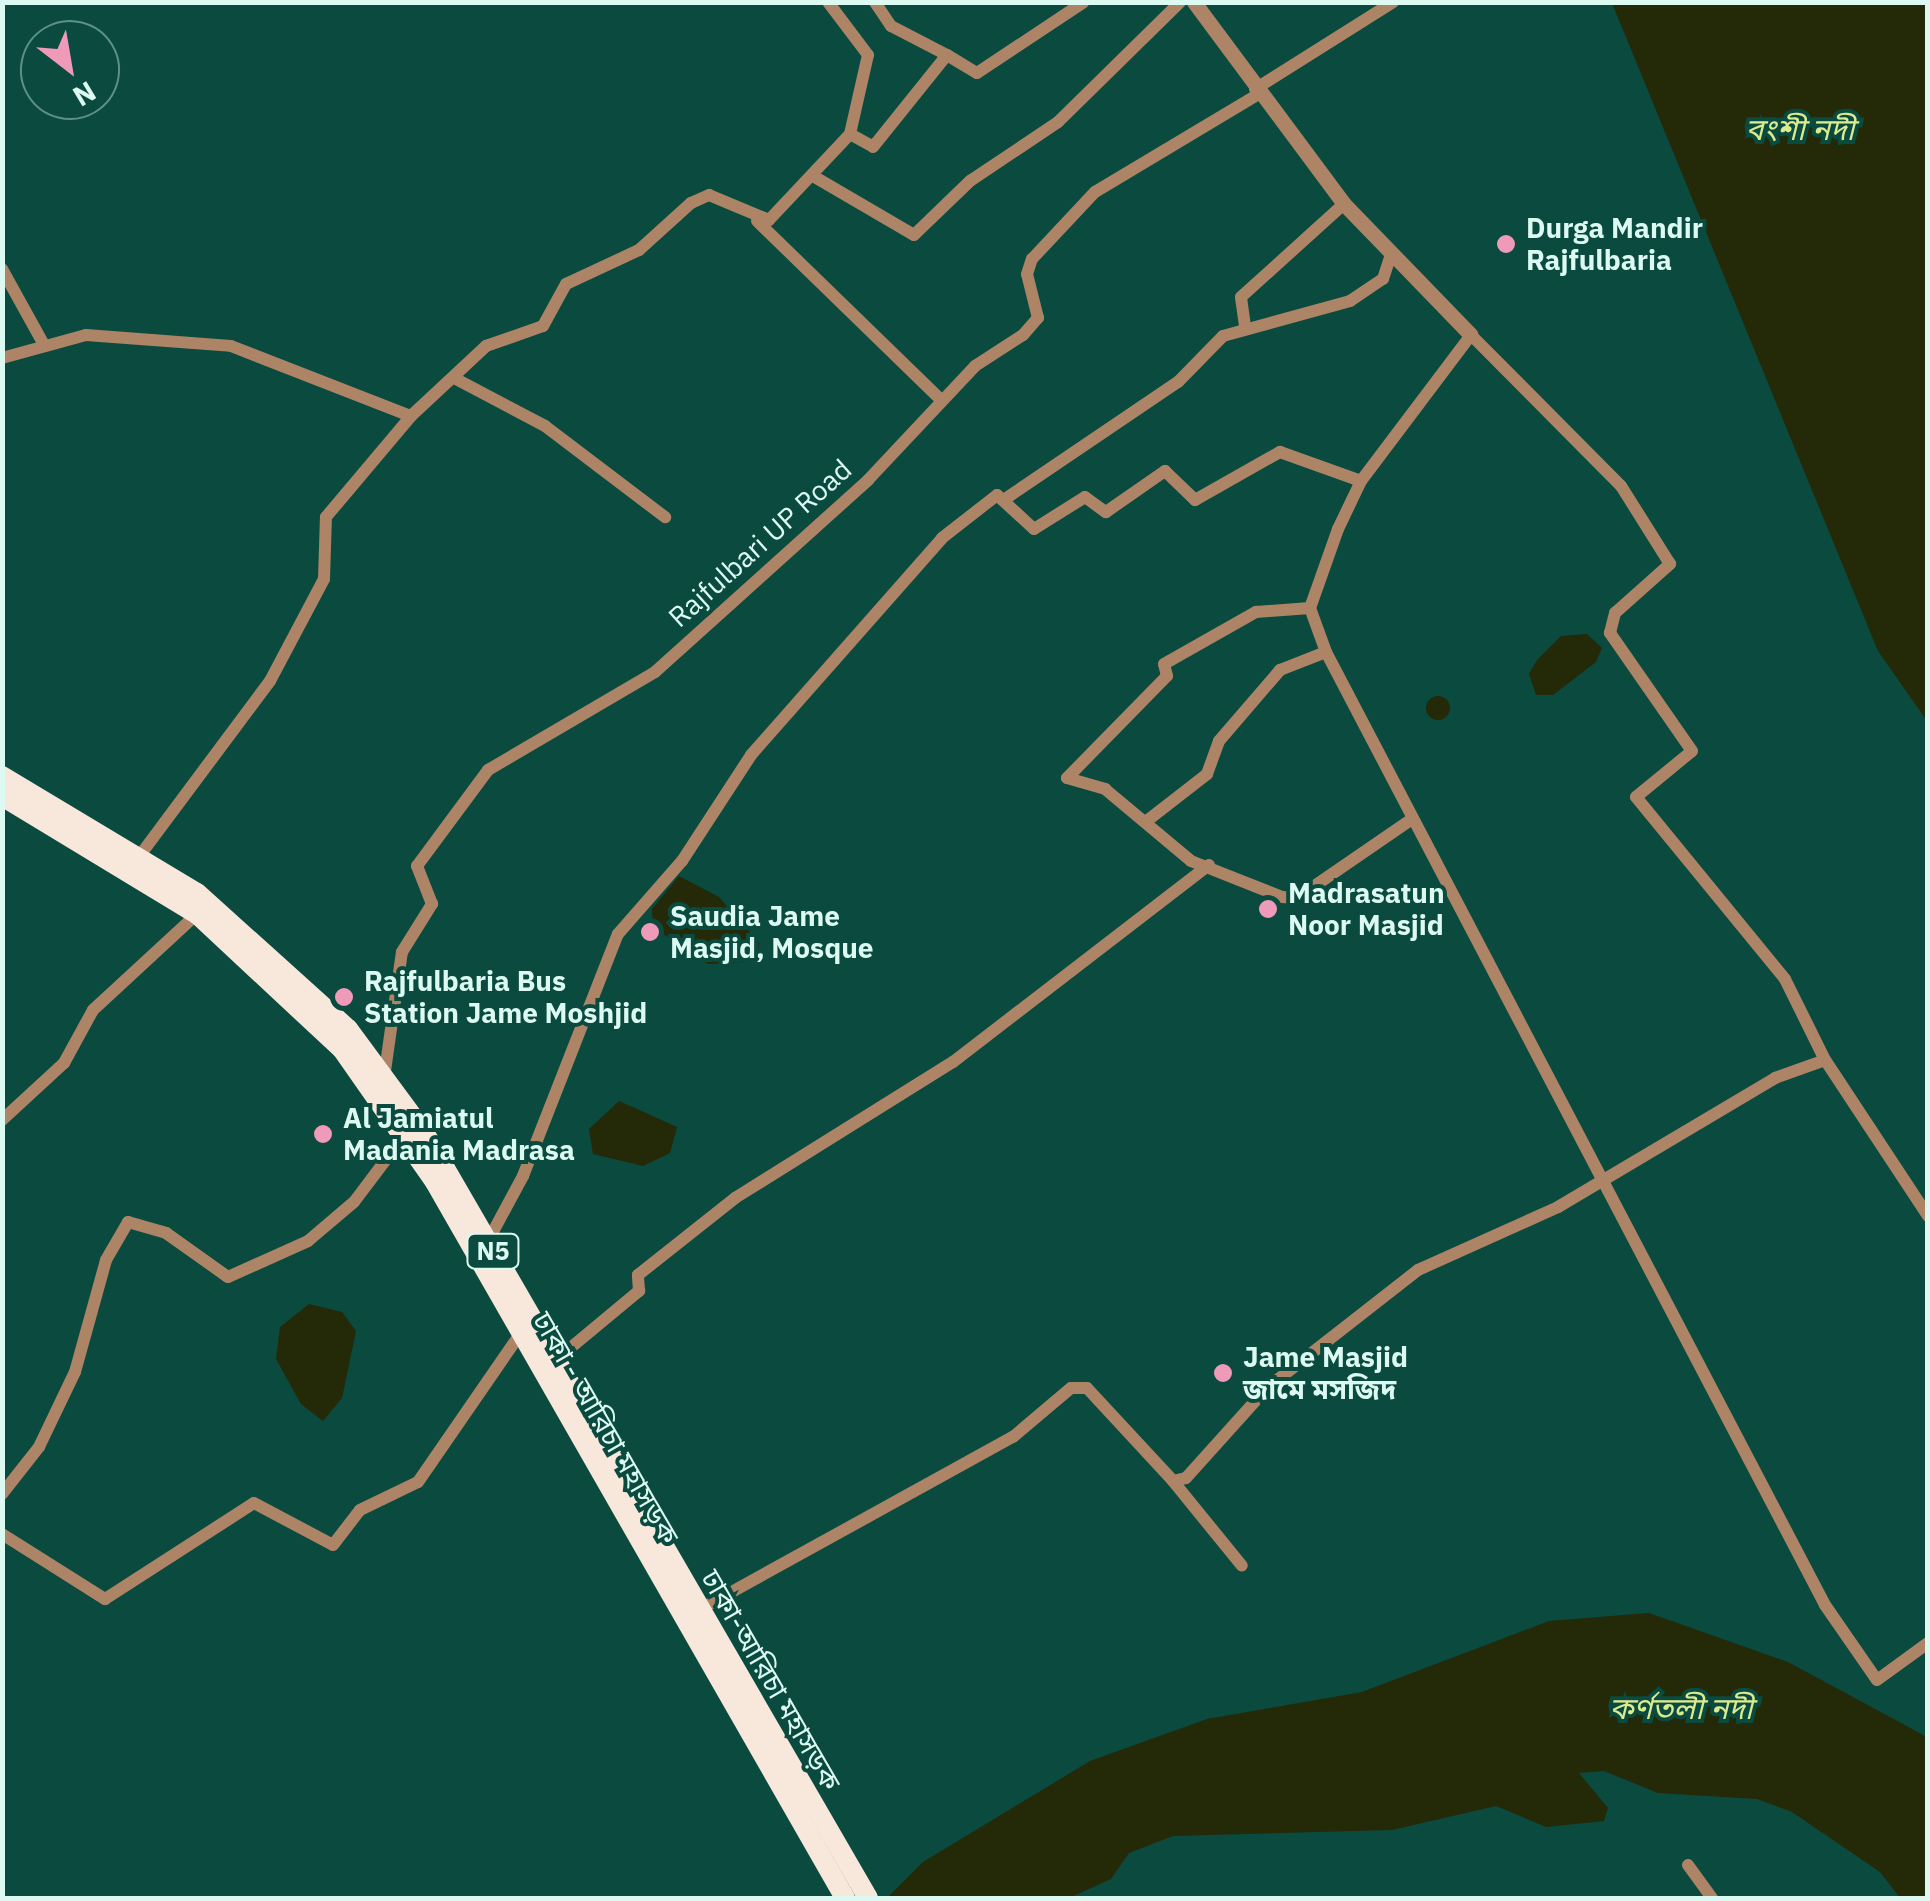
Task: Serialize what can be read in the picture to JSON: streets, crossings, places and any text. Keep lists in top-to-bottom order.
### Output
{
  "streets": {
    "highway": ["N5", "ঢাকা - আরিচা মহাসড়ক", "ঢাকা-আরিচা মহাসড়ক"],
    "street": ["Rajfulbari UP Road"]
  },
  "crossings": [
    ["Rajfulbari UP Road", "ঢাকা-আরিচা মহাসড়ক"],
    ["N5", "ঢাকা - আরিচা মহাসড়ক"],
    ["N5", "ঢাকা-আরিচা মহাসড়ক"],
    ["ঢাকা - আরিচা মহাসড়ক", "ঢাকা-আরিচা মহাসড়ক"]
  ],
  "water": ["বংশী নদী", "কর্ণতলী নদী"],
  "places": [
    "Durga Mandir Rajfulbaria",
    "Madrasatun Noor Masjid",
    "Saudia Jame Masjid, Mosque",
    "Rajfulbaria Bus Station Jame Moshjid",
    "Al Jamiatul Madania Madrasa",
    "Jame Masjid জামে মসজিদ"
  ],
  "north": "bottom right"
}
